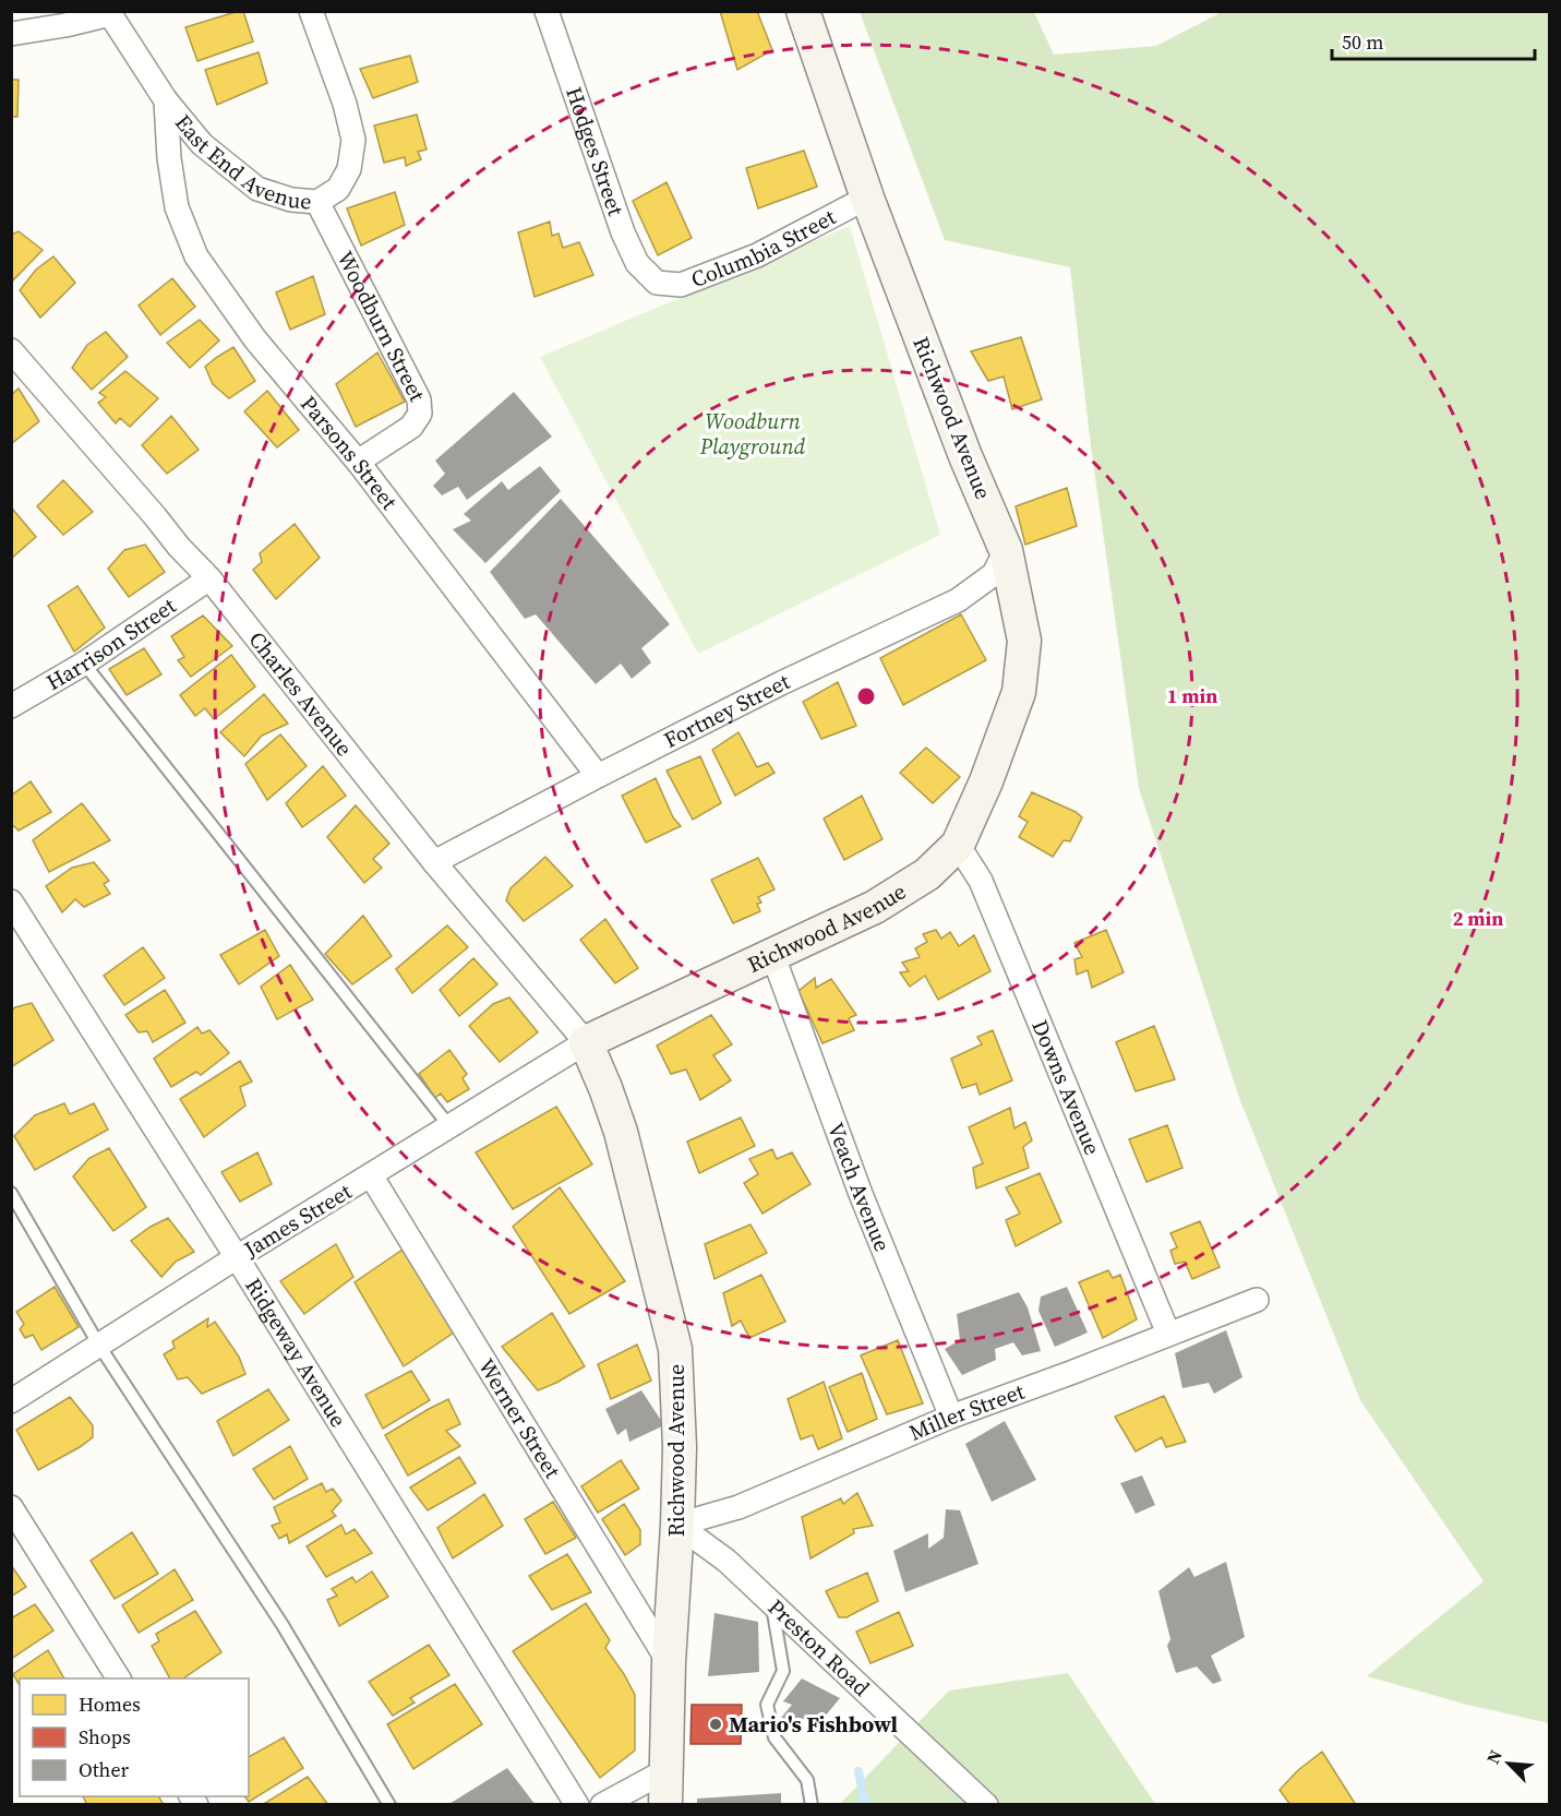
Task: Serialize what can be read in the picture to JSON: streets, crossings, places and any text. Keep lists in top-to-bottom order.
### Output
{
  "streets": {
    "street": [
      "Hodges Street",
      "East End Avenue",
      "Columbia Street",
      "Woodburn Street",
      "Richwood Avenue",
      "Parsons Street",
      "Harrison Street",
      "Charles Avenue",
      "Fortney Street",
      "Downs Avenue",
      "Veach Avenue",
      "James Street",
      "Ridgeway Avenue",
      "Miller Street",
      "Werner Street",
      "Preston Road"
    ]
  },
  "crossings": [
    ["Hodges Street", "Columbia Street"],
    ["East End Avenue", "Woodburn Street"],
    ["East End Avenue", "Parsons Street"],
    ["Columbia Street", "Richwood Avenue"],
    ["Woodburn Street", "Parsons Street"],
    ["Richwood Avenue", "Charles Avenue"],
    ["Richwood Avenue", "Fortney Street"],
    ["Richwood Avenue", "Downs Avenue"],
    ["Richwood Avenue", "Veach Avenue"],
    ["Richwood Avenue", "James Street"],
    ["Richwood Avenue", "Miller Street"],
    ["Richwood Avenue", "Werner Street"],
    ["Richwood Avenue", "Preston Road"],
    ["Parsons Street", "Fortney Street"],
    ["Harrison Street", "Charles Avenue"],
    ["Charles Avenue", "Fortney Street"],
    ["Charles Avenue", "James Street"],
    ["Downs Avenue", "Miller Street"],
    ["Veach Avenue", "Miller Street"],
    ["James Street", "Ridgeway Avenue"],
    ["James Street", "Werner Street"],
    ["Miller Street", "Preston Road"]
  ],
  "parks": ["Woodburn Playground"],
  "places": ["Mario's Fishbowl"],
  "legend": ["Homes", "Shops", "Other"],
  "scale_bar": "50 m",
  "north": "top left",
  "rings": ["1 min", "2 min"]
}
